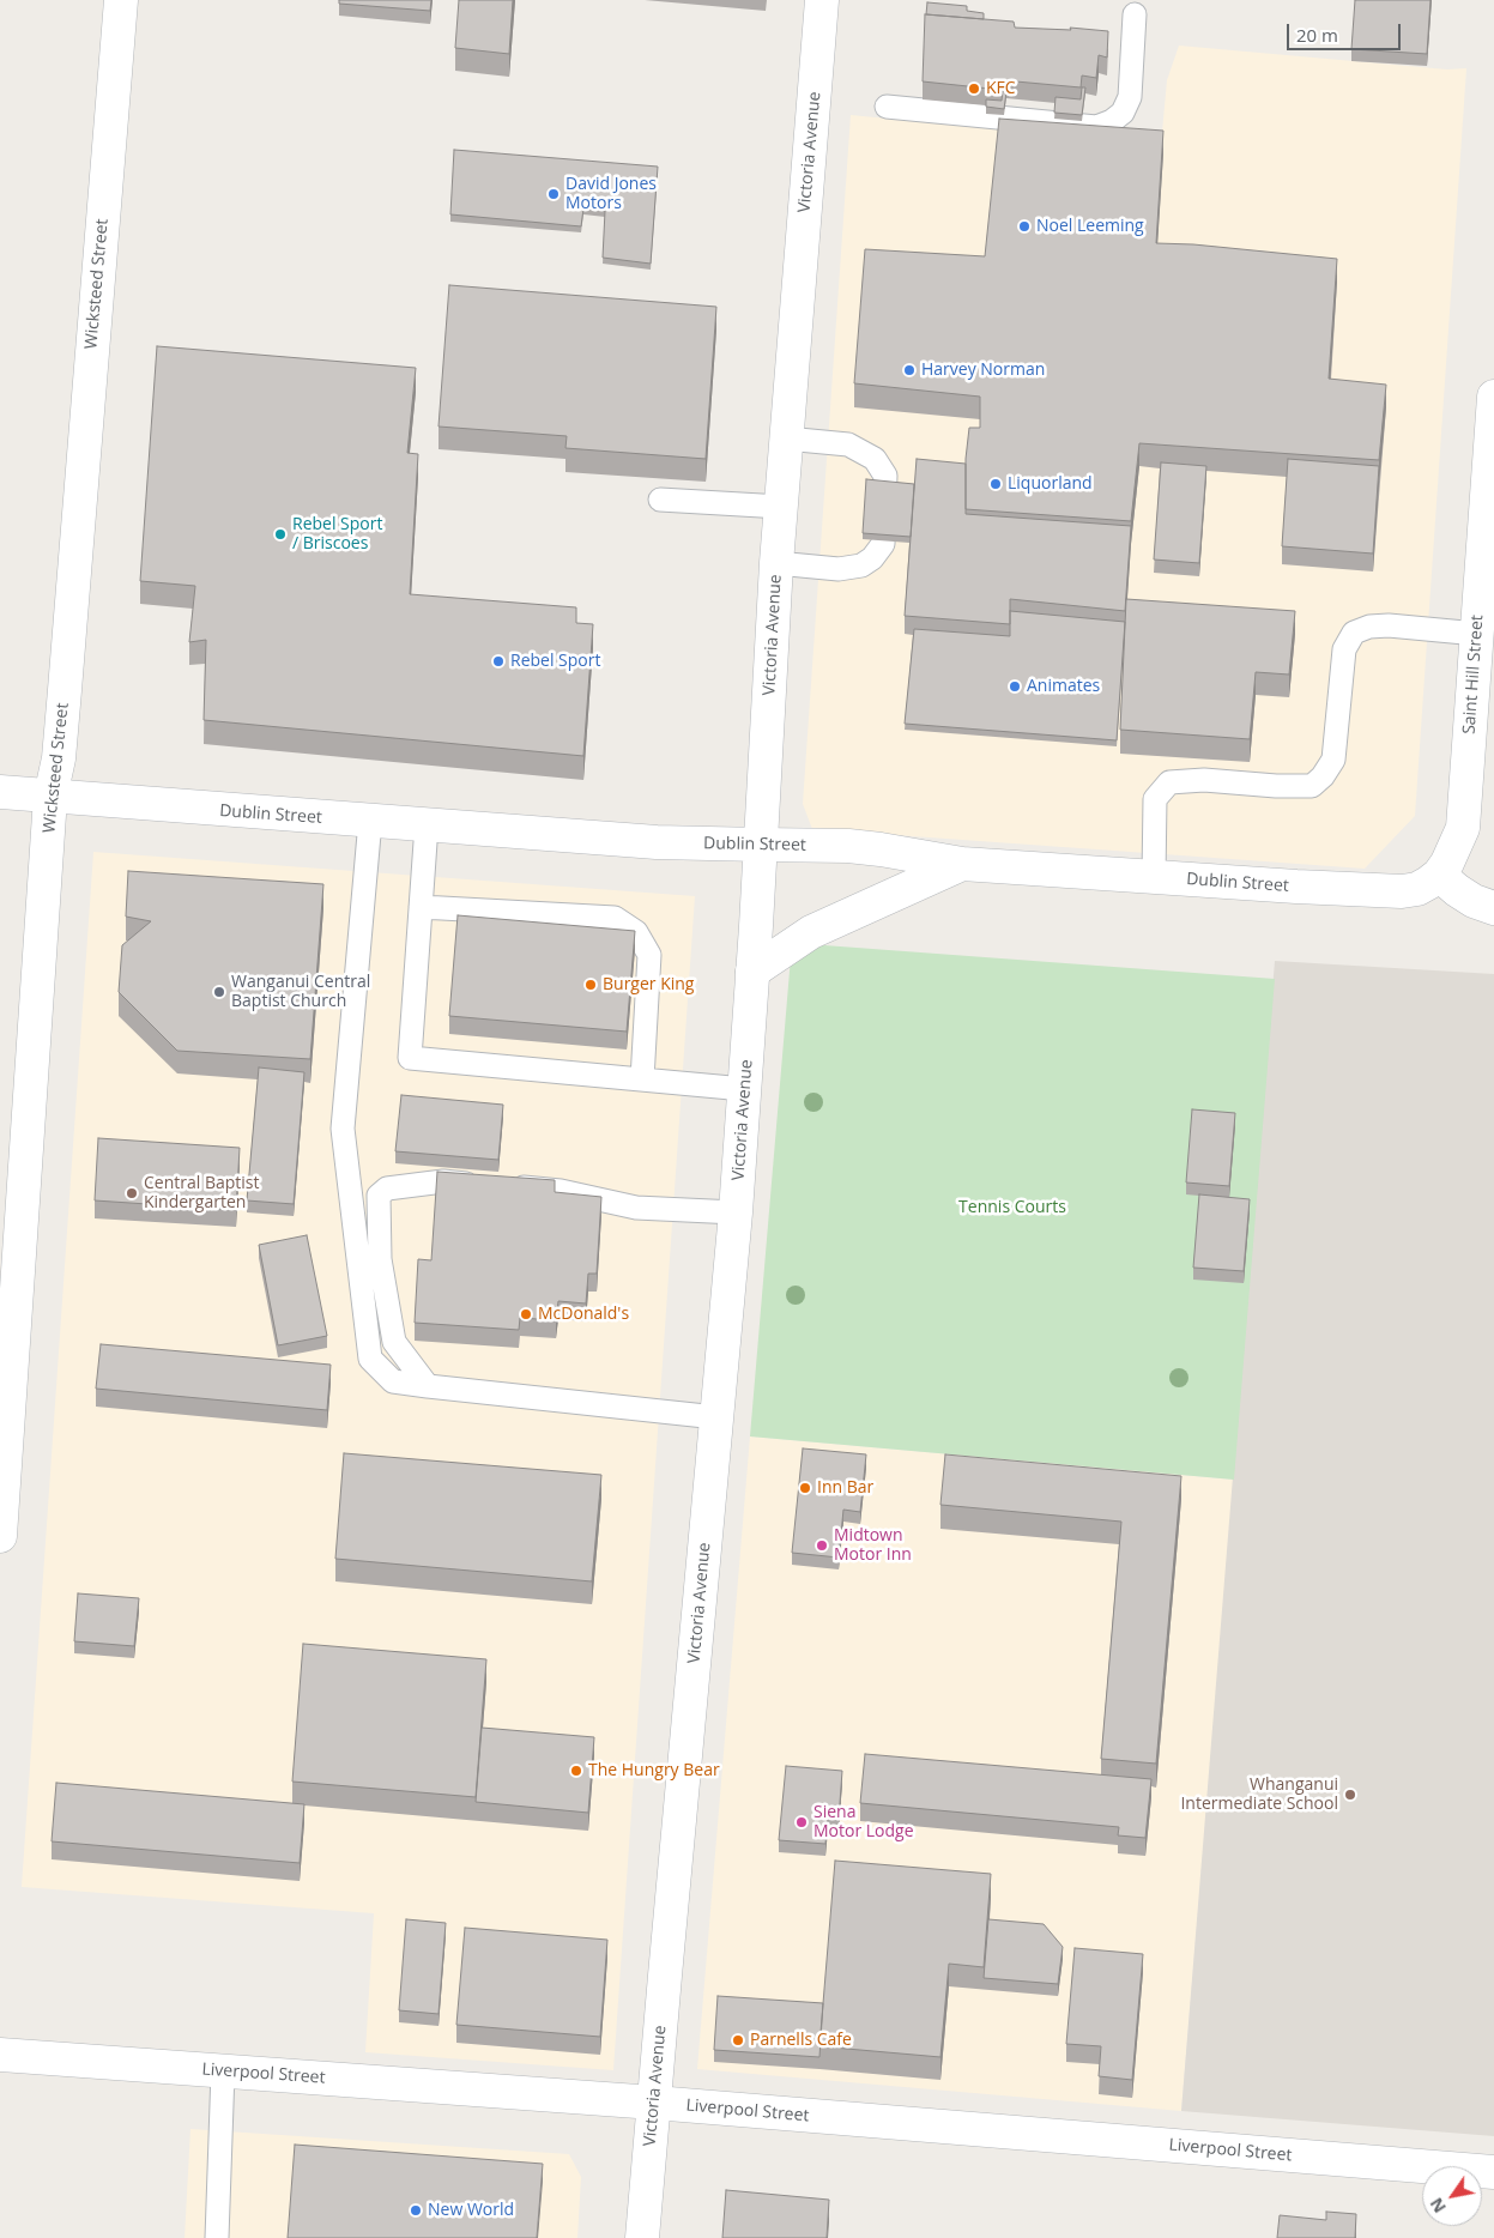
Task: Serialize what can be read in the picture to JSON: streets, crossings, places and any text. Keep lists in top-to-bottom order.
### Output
{
  "streets": {
    "street": [
      "Victoria Avenue",
      "Wicksteed Street",
      "Saint Hill Street",
      "Dublin Street",
      "Liverpool Street"
    ]
  },
  "crossings": [
    ["Victoria Avenue", "Dublin Street"],
    ["Victoria Avenue", "Liverpool Street"],
    ["Wicksteed Street", "Dublin Street"],
    ["Saint Hill Street", "Dublin Street"]
  ],
  "parks": ["Tennis Courts"],
  "places": [
    "KFC",
    "David Jones Motors",
    "Noel Leeming",
    "Harvey Norman",
    "Liquorland",
    "Rebel Sport / Briscoes",
    "Rebel Sport",
    "Animates",
    "Burger King",
    "Wanganui Central Baptist Church",
    "Central Baptist Kindergarten",
    "McDonald's",
    "Inn Bar",
    "Midtown Motor Inn",
    "The Hungry Bear",
    "Whanganui Intermediate School",
    "Siena Motor Lodge",
    "Parnells Cafe",
    "New World"
  ],
  "scale_bar": "20 m",
  "north": "bottom left"
}
